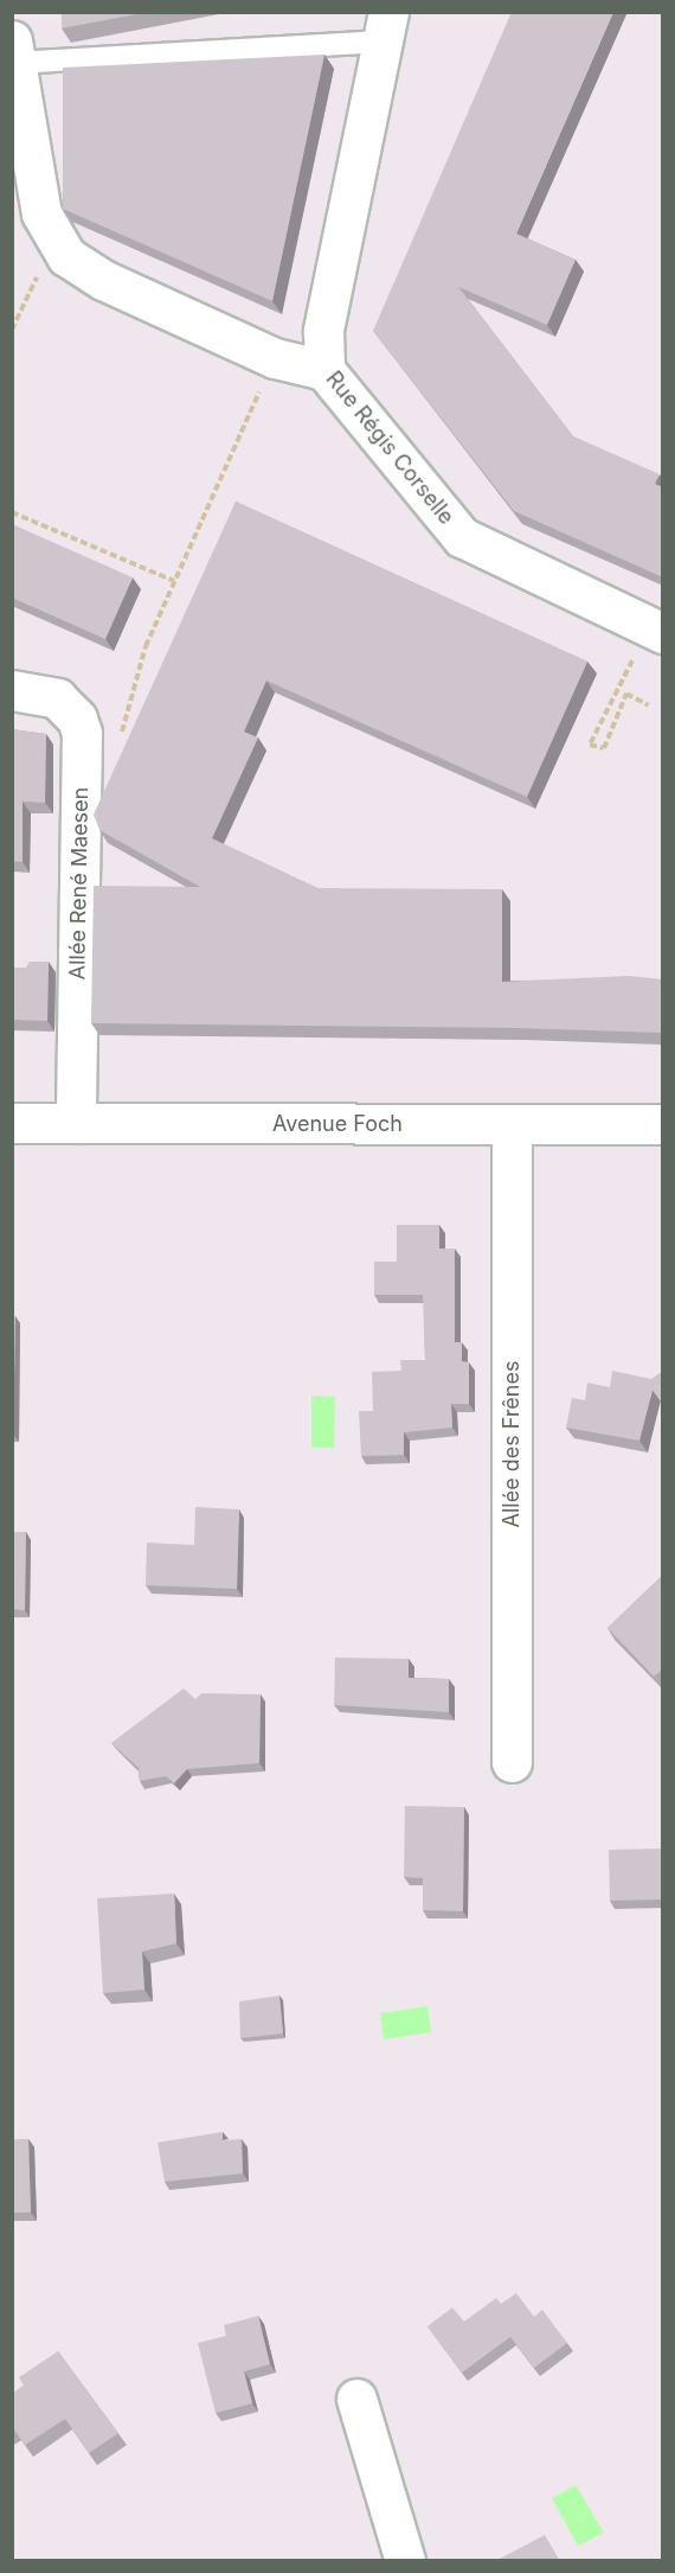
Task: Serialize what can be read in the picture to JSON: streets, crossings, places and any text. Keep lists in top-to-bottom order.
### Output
{
  "streets": {
    "street": [
      "Rue Régis Corselle",
      "Allée René Maesen",
      "Avenue Foch",
      "Allée des Frênes"
    ]
  },
  "crossings": [
    ["Allée René Maesen", "Avenue Foch"],
    ["Avenue Foch", "Allée des Frênes"]
  ]
}
